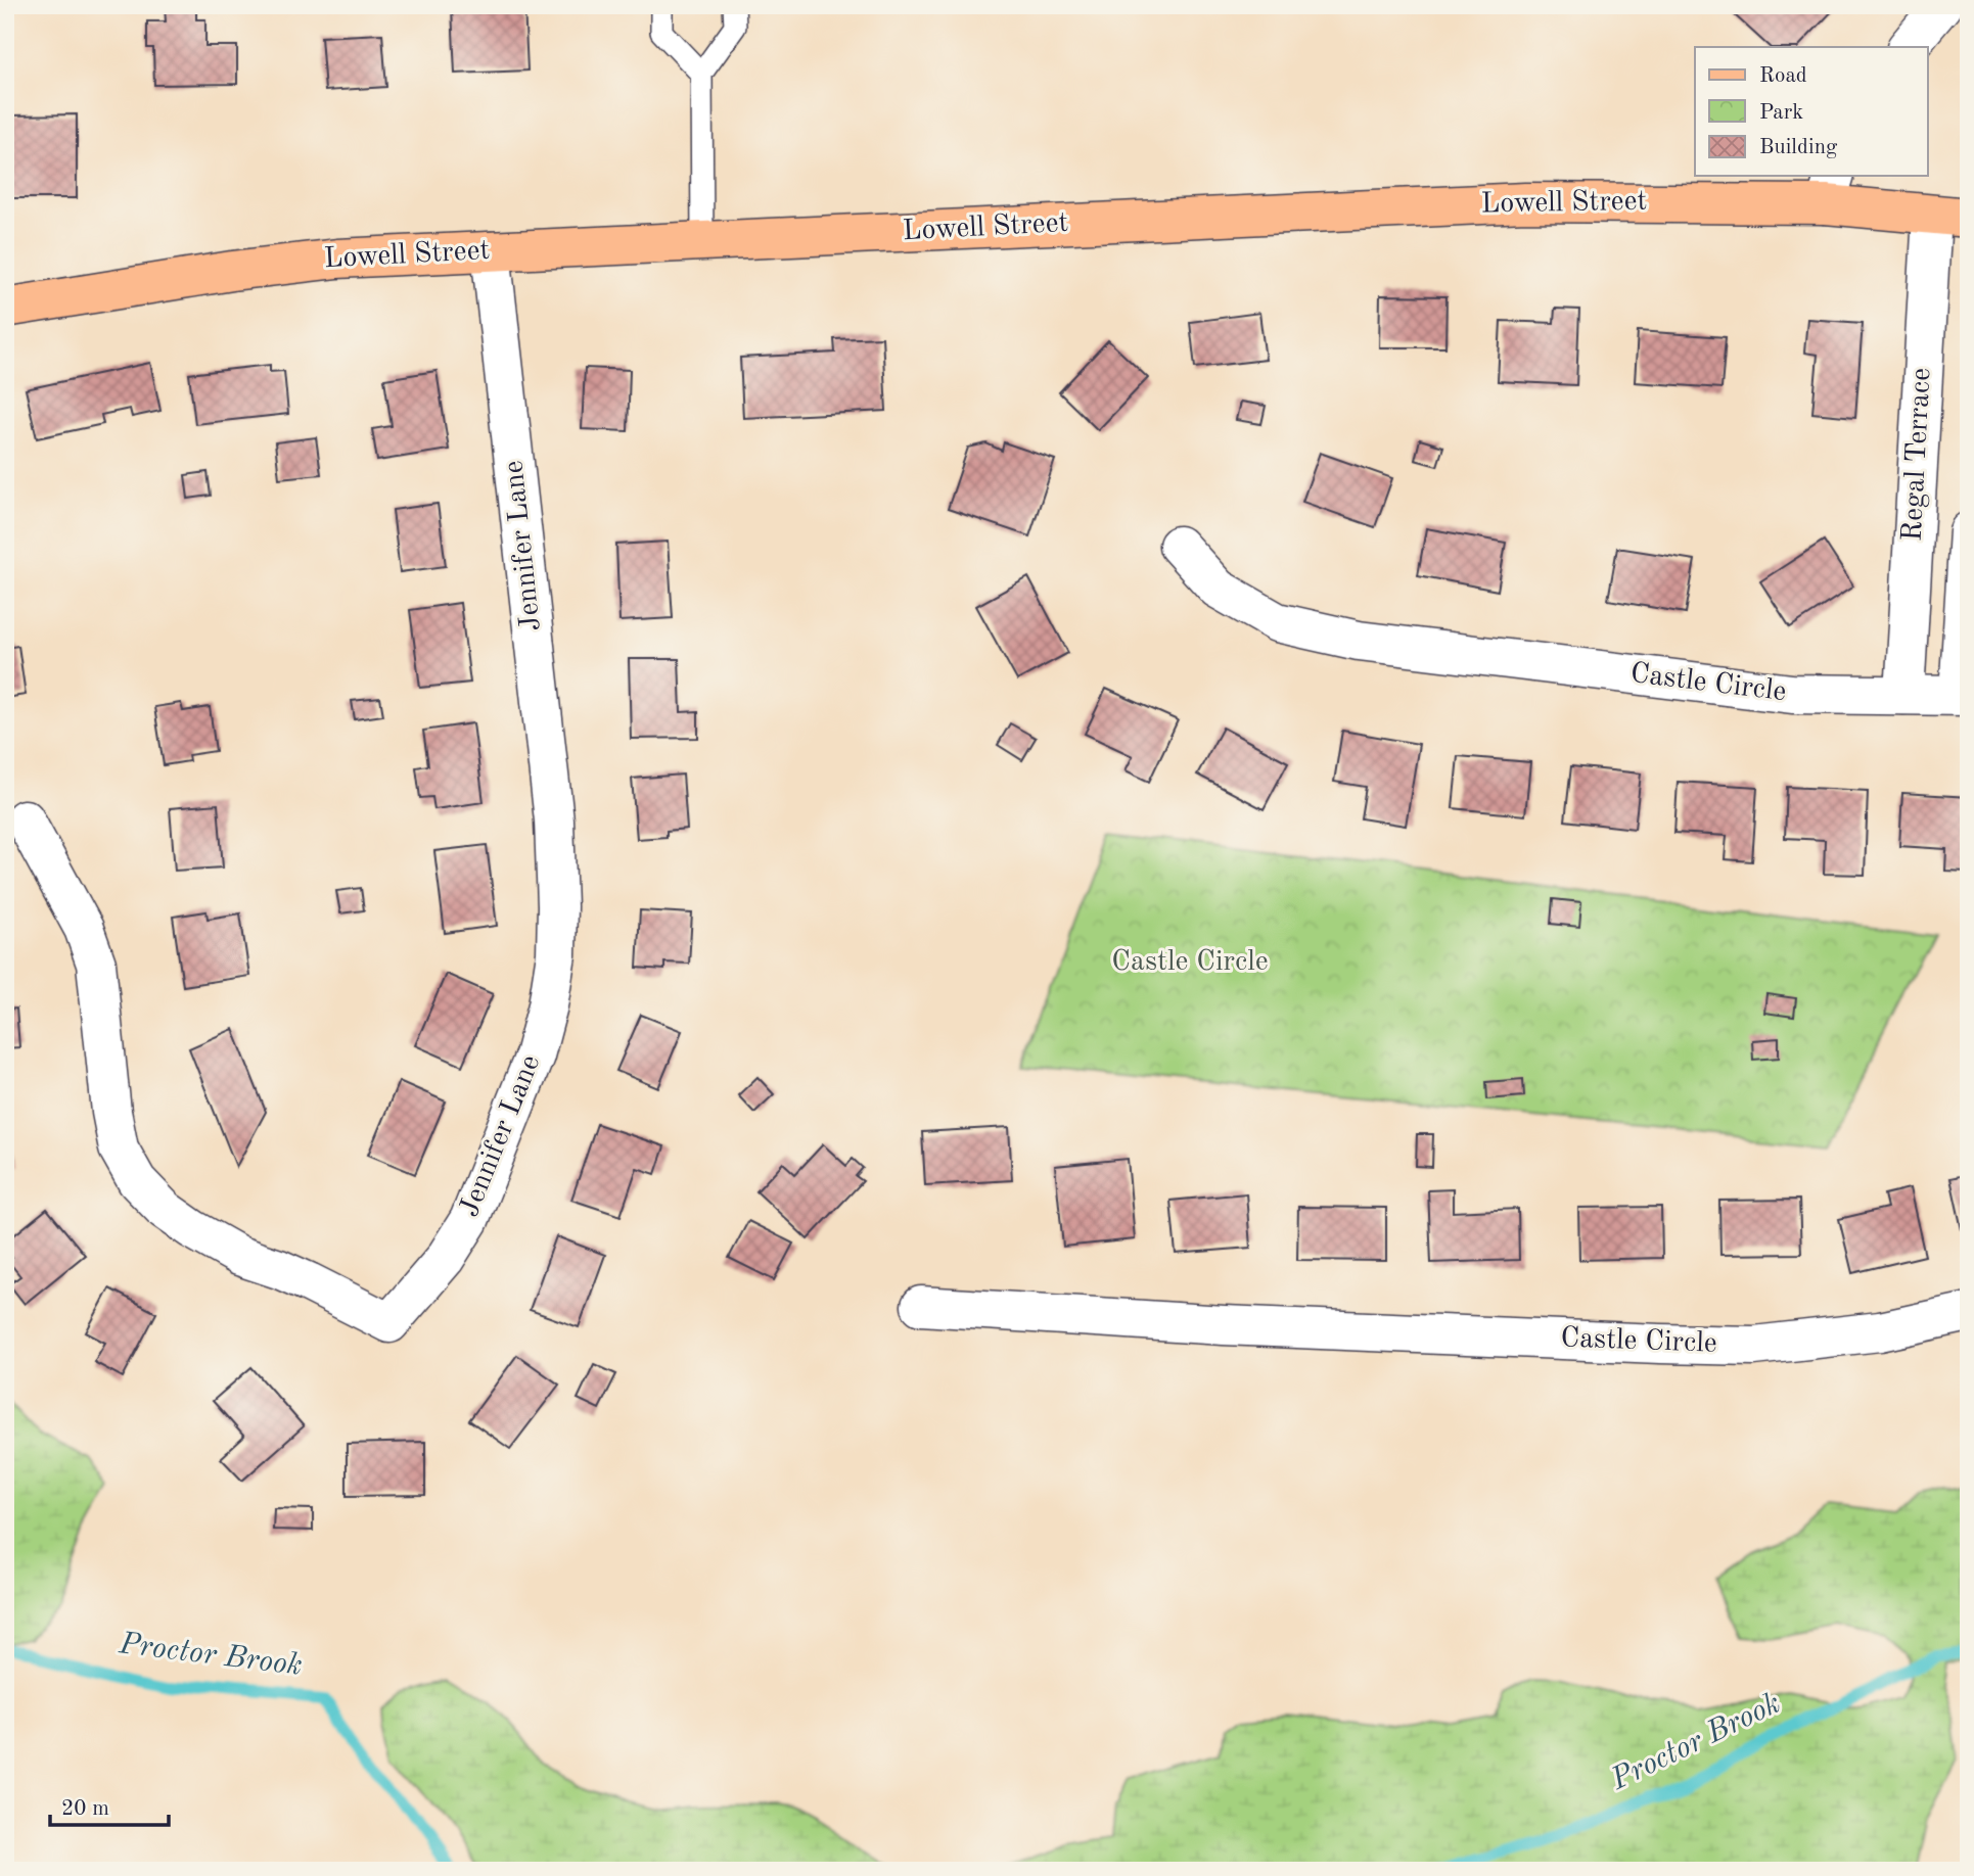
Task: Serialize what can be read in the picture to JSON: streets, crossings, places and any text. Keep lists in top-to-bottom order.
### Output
{
  "streets": {
    "main road": ["Lowell Street"],
    "street": ["Regal Terrace", "Jennifer Lane", "Castle Circle"]
  },
  "crossings": [
    ["Lowell Street", "Regal Terrace"],
    ["Lowell Street", "Jennifer Lane"],
    ["Regal Terrace", "Castle Circle"]
  ],
  "water": ["Proctor Brook"],
  "parks": ["Castle Circle"],
  "legend": ["Road", "Park", "Building"],
  "scale_bar": "20 m"
}
